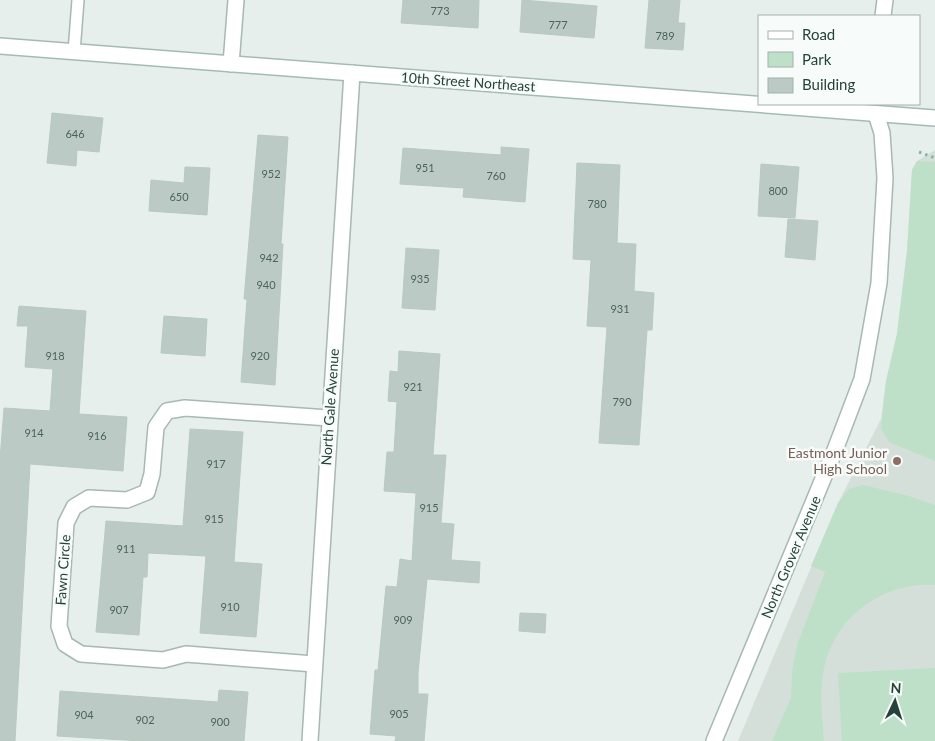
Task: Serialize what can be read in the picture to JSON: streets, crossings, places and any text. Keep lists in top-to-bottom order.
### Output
{
  "streets": {
    "street": [
      "10th Street Northeast",
      "North Gale Avenue",
      "North Grover Avenue",
      "Fawn Circle"
    ]
  },
  "crossings": [
    ["10th Street Northeast", "North Gale Avenue"],
    ["10th Street Northeast", "North Grover Avenue"],
    ["North Gale Avenue", "Fawn Circle"]
  ],
  "places": ["Eastmont Junior High School"],
  "house_numbers": [
    "773",
    "777",
    "789",
    "646",
    "951",
    "952",
    "760",
    "800",
    "650",
    "780",
    "942",
    "935",
    "940",
    "931",
    "918",
    "920",
    "921",
    "790",
    "914",
    "916",
    "917",
    "915",
    "915",
    "911",
    "910",
    "907",
    "909",
    "905",
    "904",
    "902",
    "900"
  ],
  "legend": ["Road", "Park", "Building"],
  "north": "top"
}
